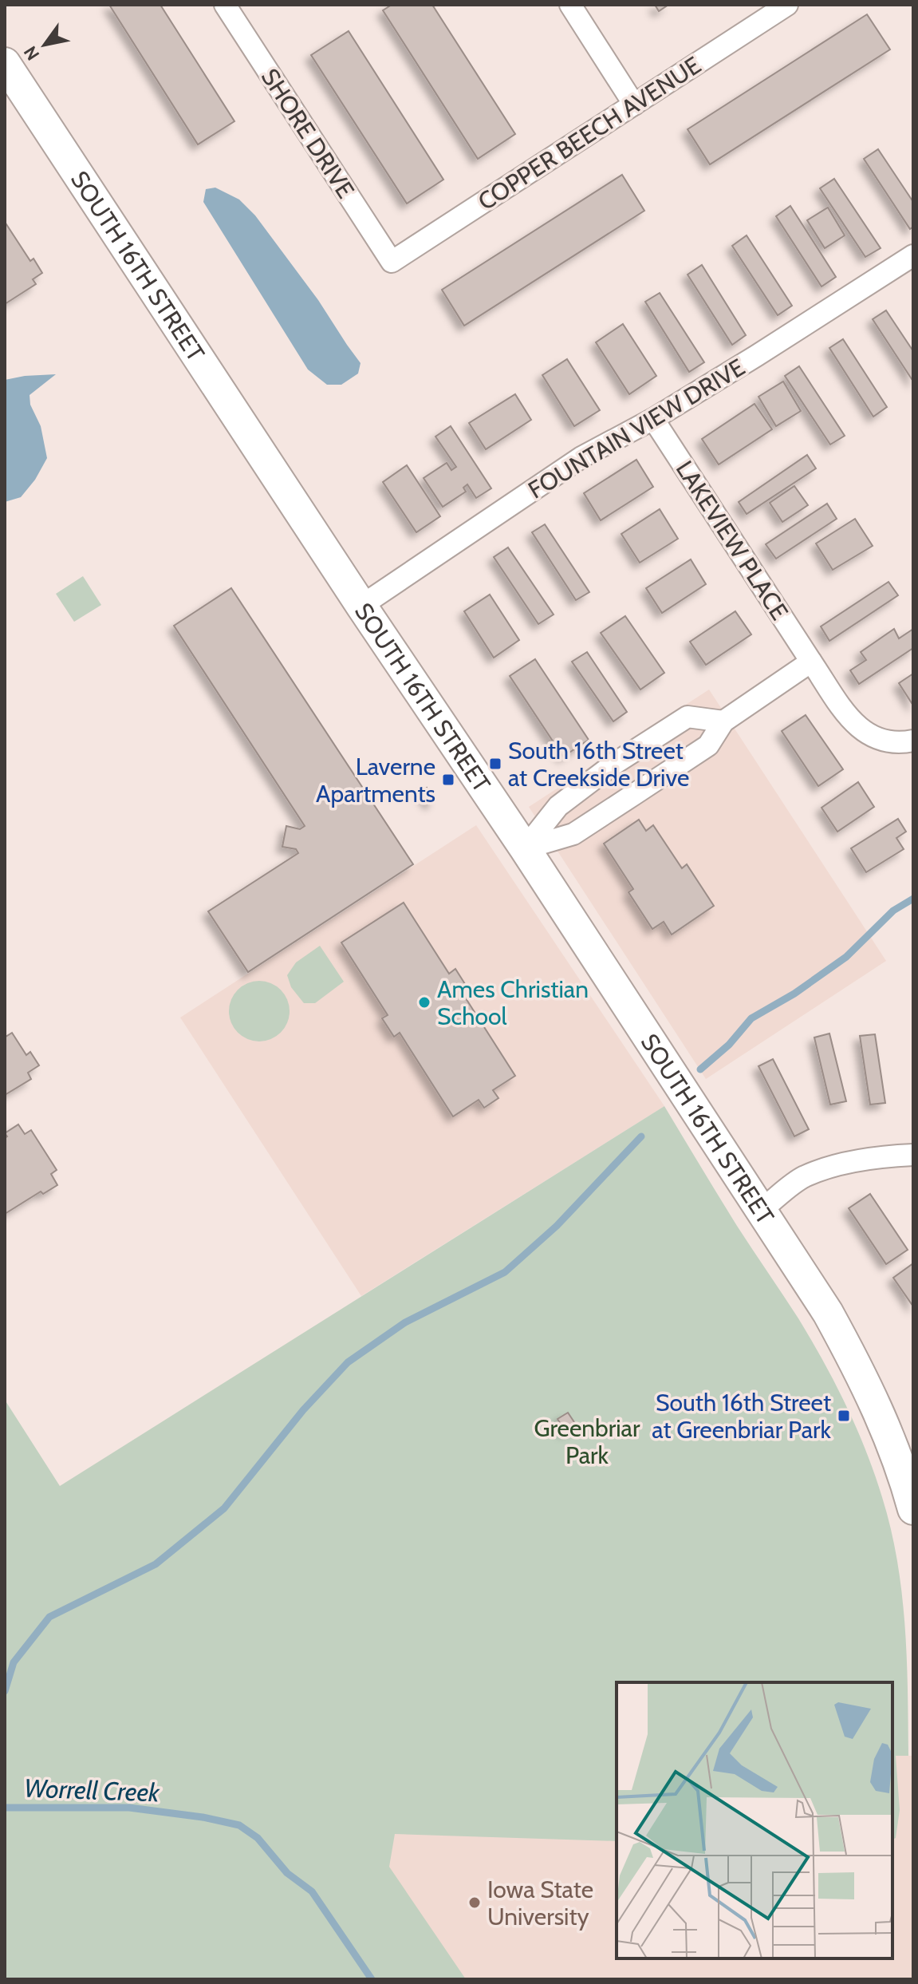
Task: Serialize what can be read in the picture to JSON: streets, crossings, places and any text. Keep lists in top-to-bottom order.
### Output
{
  "streets": {
    "main road": ["SOUTH 16TH STREET"],
    "street": [
      "SHORE DRIVE",
      "COPPER BEECH AVENUE",
      "FOUNTAIN VIEW DRIVE",
      "LAKEVIEW PLACE"
    ]
  },
  "crossings": [
    ["SHORE DRIVE", "COPPER BEECH AVENUE"],
    ["SOUTH 16TH STREET", "FOUNTAIN VIEW DRIVE"],
    ["FOUNTAIN VIEW DRIVE", "LAKEVIEW PLACE"]
  ],
  "water": ["Worrell Creek"],
  "parks": ["Greenbriar Park"],
  "places": {
    "transit": ["South 16th Street at Creekside Drive", "Laverne Apartments", "South 16th Street at Greenbriar Park"],
    "other": ["Ames Christian School", "Iowa State University"]
  },
  "north": "bottom left"
}
